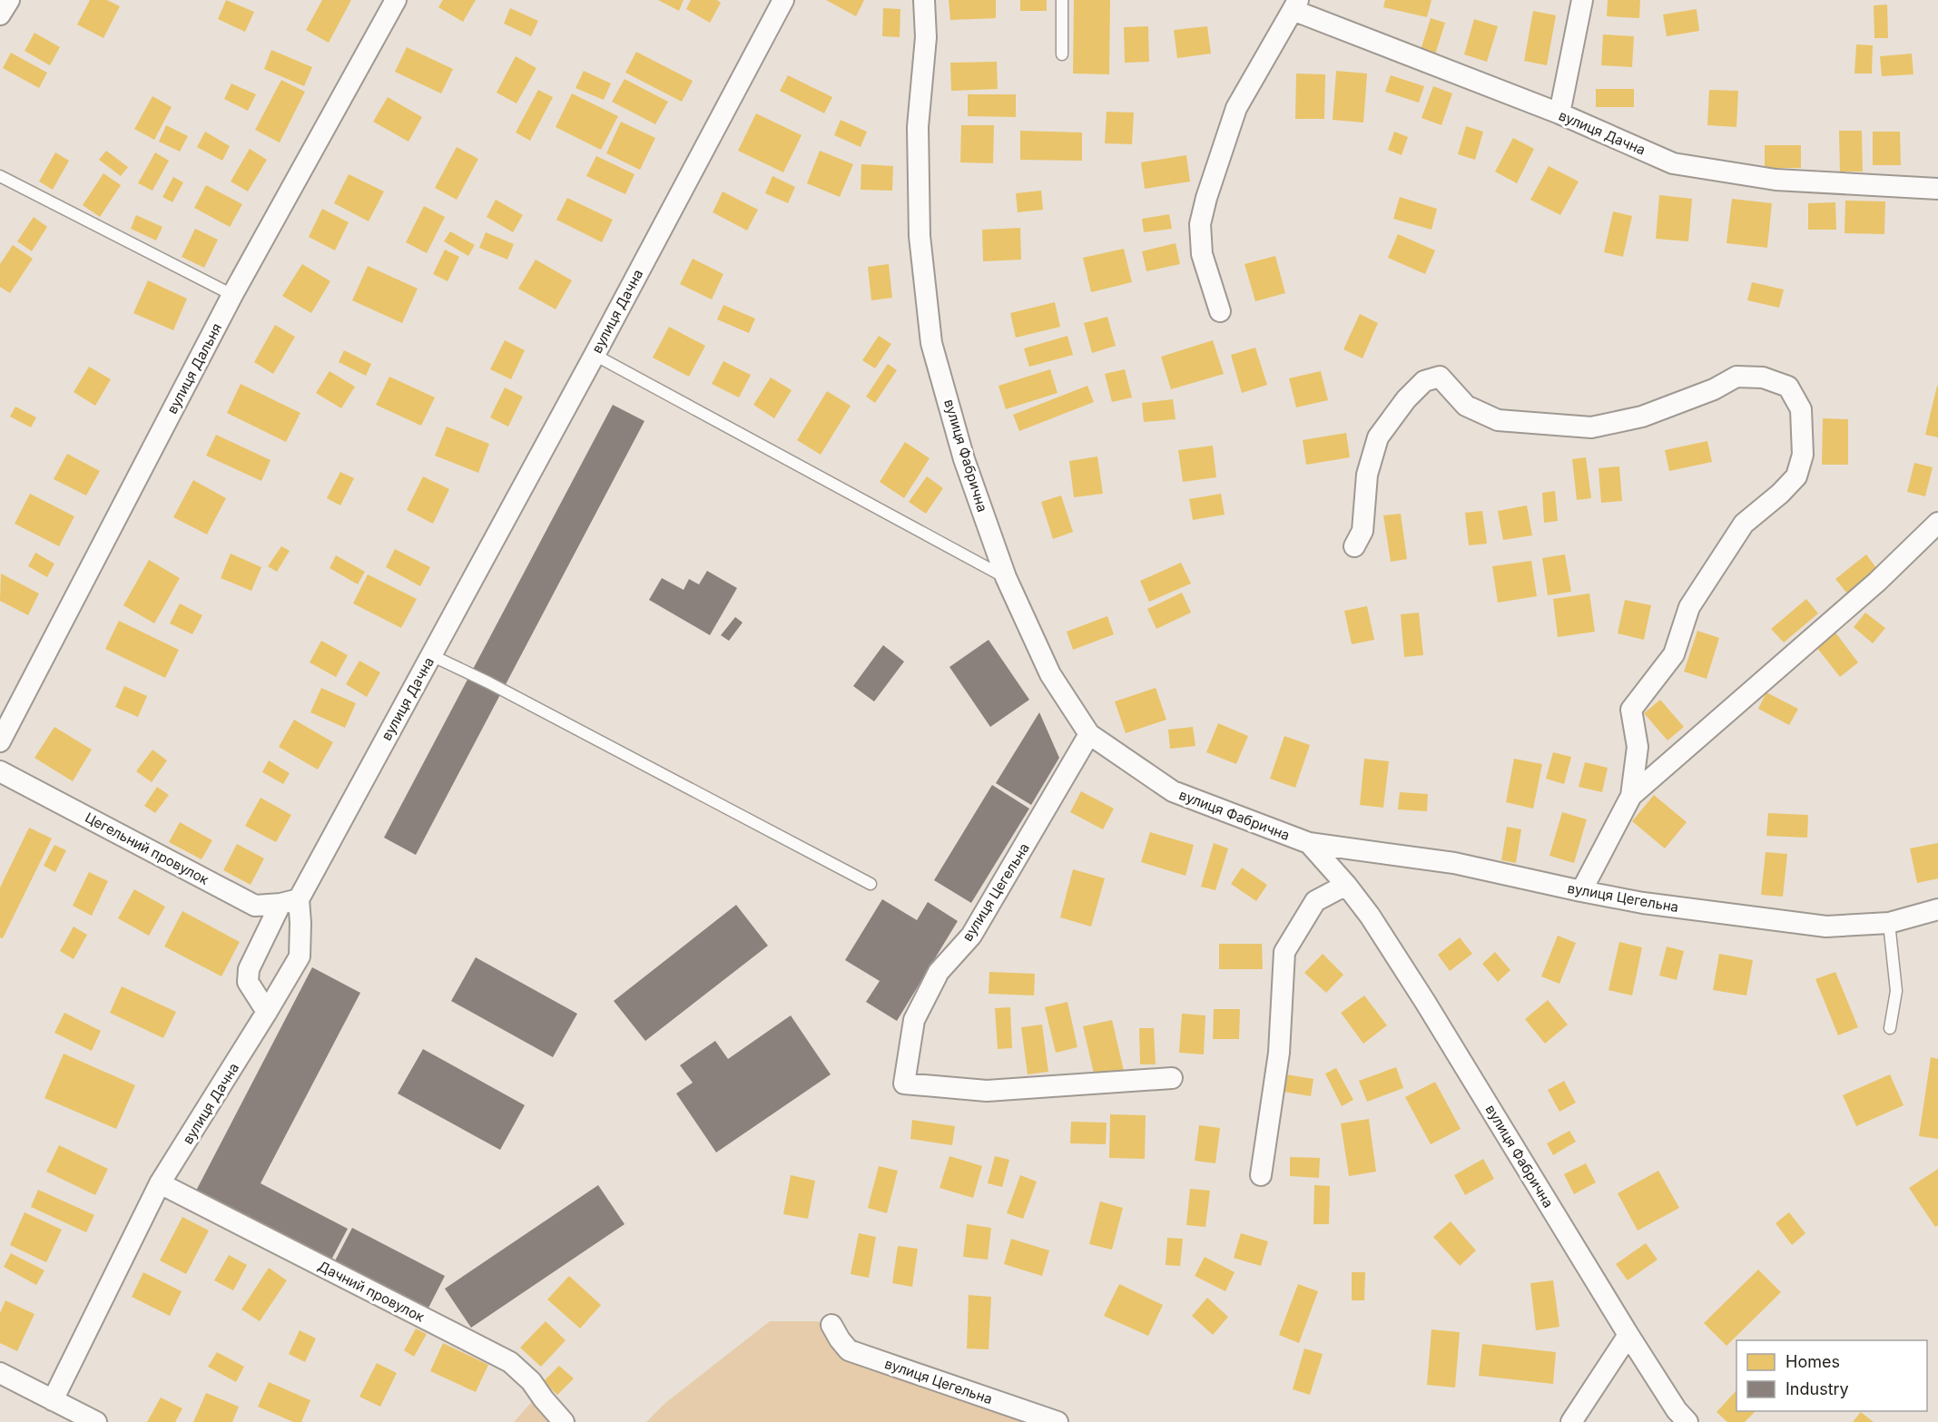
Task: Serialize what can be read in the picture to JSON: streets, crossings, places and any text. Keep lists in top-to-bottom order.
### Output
{
  "streets": {
    "street": [
      "вулиця Дачна",
      "вулиця Дальня",
      "вулиця Фабрична",
      "Цегельний провулок",
      "вулиця Цегельна",
      "Дачний провулок"
    ]
  },
  "crossings": [
    ["вулиця Дачна", "Цегельний провулок"],
    ["вулиця Дачна", "Дачний провулок"],
    ["вулиця Фабрична", "вулиця Цегельна"]
  ],
  "legend": ["Homes", "Industry"]
}
